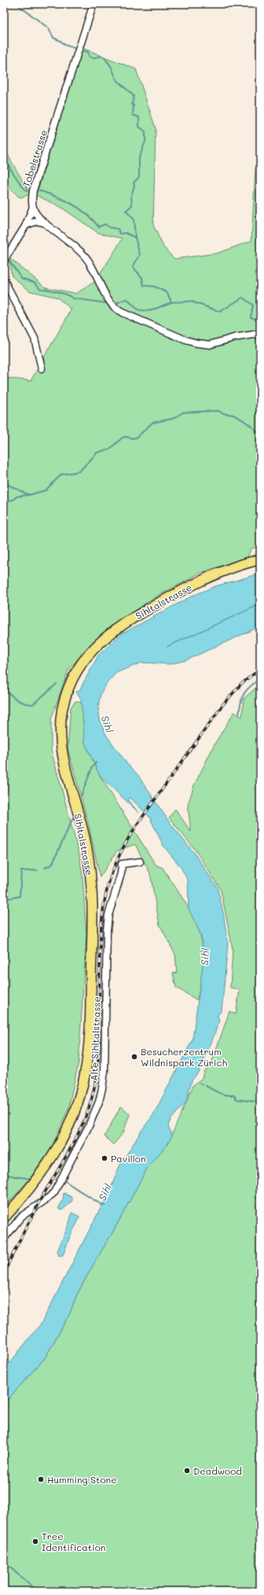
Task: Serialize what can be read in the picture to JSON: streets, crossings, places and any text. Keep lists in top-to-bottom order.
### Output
{
  "streets": {
    "main road": ["Sihltalstrasse"],
    "street": ["Tobelstrasse", "Alte Sihltalstrasse"]
  },
  "water": ["Sihl"],
  "places": [
    "Besucherzentrum Wildnispark Zürich",
    "Pavillon",
    "Deadwood",
    "Humming Stone",
    "Tree Identification"
  ]
}
